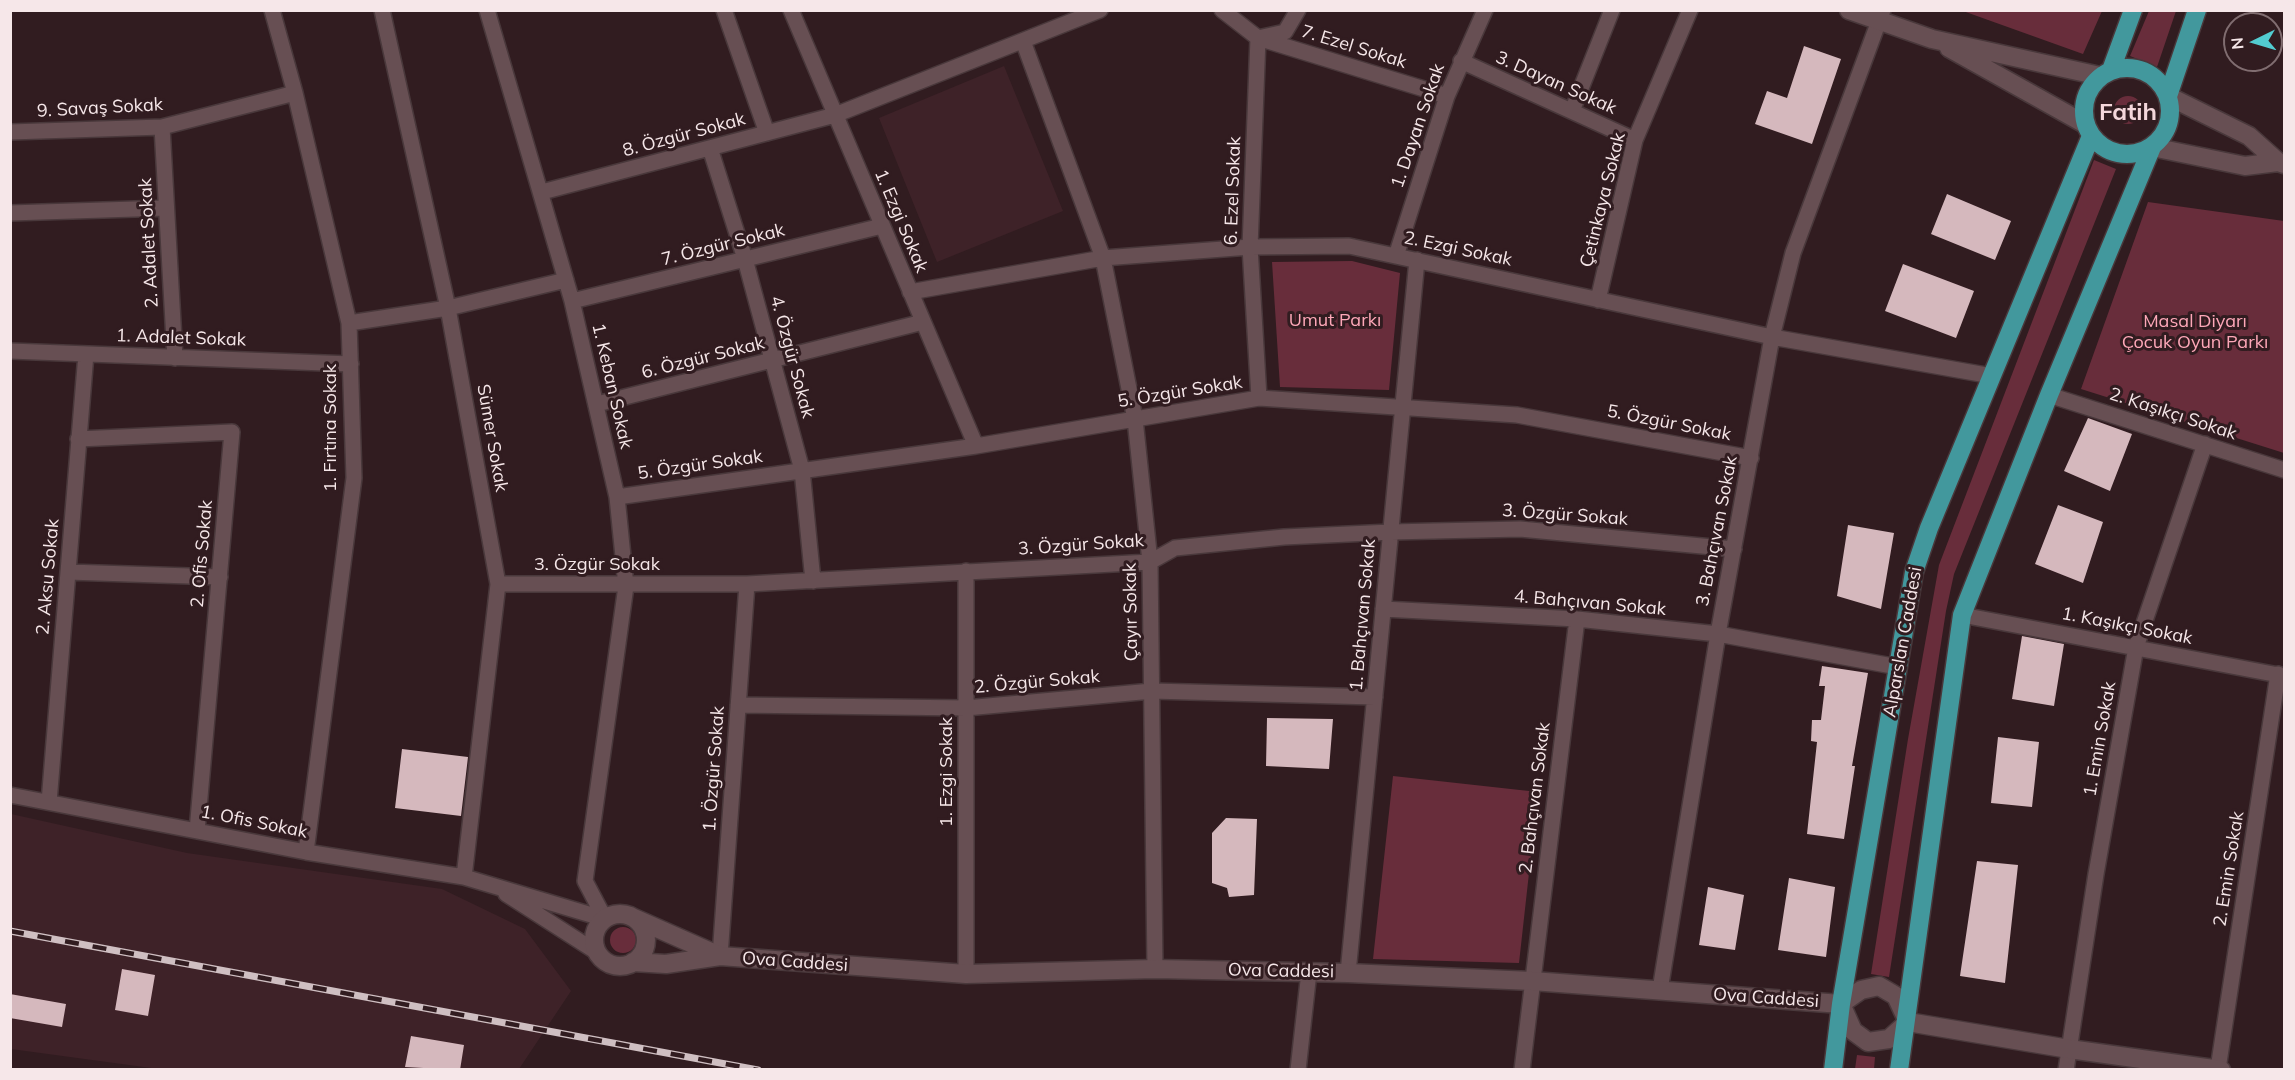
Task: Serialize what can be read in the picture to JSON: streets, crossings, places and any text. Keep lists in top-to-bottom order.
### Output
{
  "streets": {
    "main road": ["Alparslan Caddesi"],
    "street": [
      "7. Ezel Sokak",
      "3. Dayan Sokak",
      "9. Savaş Sokak",
      "1. Dayan Sokak",
      "8. Özgür Sokak",
      "6. Ezel Sokak",
      "Çetinkaya Sokak",
      "1. Ezgi Sokak",
      "2. Adalet Sokak",
      "7. Özgür Sokak",
      "2. Ezgi Sokak",
      "1. Adalet Sokak",
      "4. Özgür Sokak",
      "6. Özgür Sokak",
      "1. Keban Sokak",
      "5. Özgür Sokak",
      "2. Kaşıkçı Sokak",
      "1. Fırtına Sokak",
      "Sümer Sokak",
      "3. Özgür Sokak",
      "3. Bahçıvan Sokak",
      "2. Ofis Sokak",
      "2. Aksu Sokak",
      "4. Bahçıvan Sokak",
      "Çayır Sokak",
      "1. Bahçıvan Sokak",
      "1. Kaşıkçı Sokak",
      "2. Özgür Sokak",
      "1. Emin Sokak",
      "1. Özgür Sokak",
      "2. Bahçıvan Sokak",
      "1. Ofis Sokak",
      "2. Emin Sokak",
      "Ova Caddesi"
    ]
  },
  "crossings": [
    ["7. Ezel Sokak", "1. Dayan Sokak"],
    ["7. Ezel Sokak", "6. Ezel Sokak"],
    ["3. Dayan Sokak", "1. Dayan Sokak"],
    ["3. Dayan Sokak", "Çetinkaya Sokak"],
    ["9. Savaş Sokak", "2. Adalet Sokak"],
    ["9. Savaş Sokak", "1. Fırtına Sokak"],
    ["1. Dayan Sokak", "2. Ezgi Sokak"],
    ["8. Özgür Sokak", "1. Ezgi Sokak"],
    ["8. Özgür Sokak", "4. Özgür Sokak"],
    ["8. Özgür Sokak", "1. Keban Sokak"],
    ["8. Özgür Sokak", "Çayır Sokak"],
    ["6. Ezel Sokak", "2. Ezgi Sokak"],
    ["6. Ezel Sokak", "5. Özgür Sokak"],
    ["Çetinkaya Sokak", "2. Ezgi Sokak"],
    ["1. Ezgi Sokak", "7. Özgür Sokak"],
    ["1. Ezgi Sokak", "2. Ezgi Sokak"],
    ["1. Ezgi Sokak", "6. Özgür Sokak"],
    ["1. Ezgi Sokak", "5. Özgür Sokak"],
    ["1. Ezgi Sokak", "3. Özgür Sokak"],
    ["1. Ezgi Sokak", "2. Özgür Sokak"],
    ["1. Ezgi Sokak", "Ova Caddesi"],
    ["2. Adalet Sokak", "1. Adalet Sokak"],
    ["7. Özgür Sokak", "4. Özgür Sokak"],
    ["7. Özgür Sokak", "1. Keban Sokak"],
    ["2. Ezgi Sokak", "3. Bahçıvan Sokak"],
    ["2. Ezgi Sokak", "Çayır Sokak"],
    ["2. Ezgi Sokak", "1. Bahçıvan Sokak"],
    ["2. Ezgi Sokak", "Alparslan Caddesi"],
    ["1. Adalet Sokak", "1. Fırtına Sokak"],
    ["1. Adalet Sokak", "2. Aksu Sokak"],
    ["4. Özgür Sokak", "6. Özgür Sokak"],
    ["4. Özgür Sokak", "5. Özgür Sokak"],
    ["4. Özgür Sokak", "3. Özgür Sokak"],
    ["6. Özgür Sokak", "1. Keban Sokak"],
    ["1. Keban Sokak", "5. Özgür Sokak"],
    ["1. Keban Sokak", "3. Özgür Sokak"],
    ["1. Keban Sokak", "1. Ofis Sokak"],
    ["5. Özgür Sokak", "3. Bahçıvan Sokak"],
    ["5. Özgür Sokak", "Çayır Sokak"],
    ["5. Özgür Sokak", "1. Bahçıvan Sokak"],
    ["2. Kaşıkçı Sokak", "1. Emin Sokak"],
    ["1. Fırtına Sokak", "1. Ofis Sokak"],
    ["Sümer Sokak", "3. Özgür Sokak"],
    ["Sümer Sokak", "1. Ofis Sokak"],
    ["3. Özgür Sokak", "3. Bahçıvan Sokak"],
    ["3. Özgür Sokak", "Çayır Sokak"],
    ["3. Özgür Sokak", "1. Bahçıvan Sokak"],
    ["3. Özgür Sokak", "1. Özgür Sokak"],
    ["3. Bahçıvan Sokak", "4. Bahçıvan Sokak"],
    ["3. Bahçıvan Sokak", "Ova Caddesi"],
    ["2. Ofis Sokak", "2. Aksu Sokak"],
    ["2. Ofis Sokak", "1. Ofis Sokak"],
    ["2. Aksu Sokak", "1. Ofis Sokak"],
    ["4. Bahçıvan Sokak", "1. Bahçıvan Sokak"],
    ["4. Bahçıvan Sokak", "Alparslan Caddesi"],
    ["4. Bahçıvan Sokak", "2. Bahçıvan Sokak"],
    ["Çayır Sokak", "2. Özgür Sokak"],
    ["Çayır Sokak", "Ova Caddesi"],
    ["1. Bahçıvan Sokak", "2. Özgür Sokak"],
    ["1. Bahçıvan Sokak", "Ova Caddesi"],
    ["1. Kaşıkçı Sokak", "1. Emin Sokak"],
    ["1. Kaşıkçı Sokak", "2. Emin Sokak"],
    ["Alparslan Caddesi", "Ova Caddesi"],
    ["2. Özgür Sokak", "1. Özgür Sokak"],
    ["1. Özgür Sokak", "Ova Caddesi"],
    ["2. Bahçıvan Sokak", "Ova Caddesi"]
  ],
  "districts": ["Fatih"],
  "parks": ["Umut Parkı", "Masal Diyarı Çocuk Oyun Parkı"],
  "north": "left"
}
